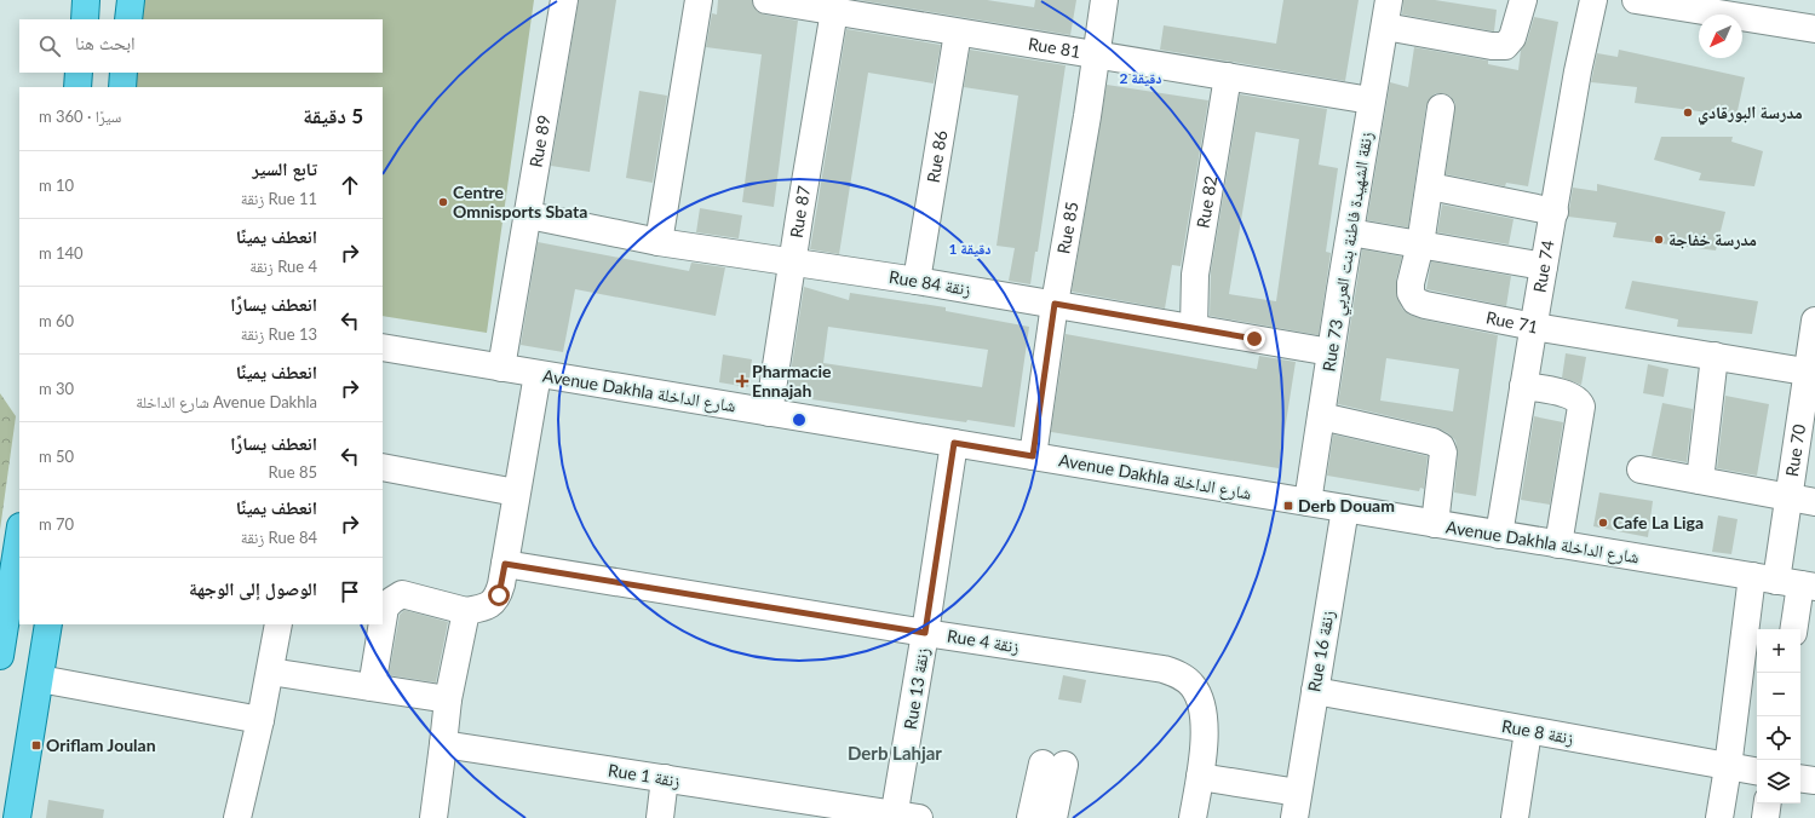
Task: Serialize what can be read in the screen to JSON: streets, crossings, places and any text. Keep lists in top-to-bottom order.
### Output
{
  "streets": {
    "street": [
      "Rue 81",
      "Rue 89",
      "Rue 86",
      "Rue 82",
      "Rue 87",
      "Rue 85",
      "Rue 73 زنقة الشهيدة فاطنة بنت العربي",
      "Rue 74",
      "Rue 84 زنقة",
      "Rue 71",
      "Avenue Dakhla شارع الداخلة",
      "Rue 70",
      "Rue 4 زنقة",
      "Rue 16 زنقة",
      "Rue 13 زنقة",
      "Rue 8 زنقة",
      "Rue 1 زنقة"
    ]
  },
  "crossings": [
    ["Rue 81", "Rue 86"],
    ["Rue 81", "Rue 82"],
    ["Rue 81", "Rue 87"],
    ["Rue 81", "Rue 85"],
    ["Rue 81", "Rue 73 زنقة الشهيدة فاطنة بنت العربي"],
    ["Rue 89", "Rue 84 زنقة"],
    ["Rue 89", "Avenue Dakhla شارع الداخلة"],
    ["Rue 86", "Rue 84 زنقة"],
    ["Rue 82", "Rue 84 زنقة"],
    ["Rue 87", "Rue 84 زنقة"],
    ["Rue 87", "Avenue Dakhla شارع الداخلة"],
    ["Rue 85", "Rue 84 زنقة"],
    ["Rue 85", "Avenue Dakhla شارع الداخلة"],
    ["Rue 73 زنقة الشهيدة فاطنة بنت العربي", "Rue 84 زنقة"],
    ["Rue 73 زنقة الشهيدة فاطنة بنت العربي", "Avenue Dakhla شارع الداخلة"],
    ["Rue 74", "Rue 71"],
    ["Rue 74", "Avenue Dakhla شارع الداخلة"],
    ["Rue 71", "Rue 70"],
    ["Avenue Dakhla شارع الداخلة", "Rue 70"],
    ["Avenue Dakhla شارع الداخلة", "Rue 16 زنقة"],
    ["Avenue Dakhla شارع الداخلة", "Rue 13 زنقة"],
    ["Rue 4 زنقة", "Rue 13 زنقة"],
    ["Rue 16 زنقة", "Rue 8 زنقة"],
    ["Rue 13 زنقة", "Rue 1 زنقة"]
  ],
  "districts": ["Derb Lahjar"],
  "places": {
    "other": [
      "مدرسة البورقادي",
      "Centre Omnisports Sbata",
      "مدرسة خفاجة",
      "Cafe La Liga"
    ],
    "health": ["Pharmacie Ennajah"],
    "transit": ["Derb Douam", "Oriflam Joulan"]
  },
  "north": "bottom left",
  "page": {
    "search": "ابحث هنا",
    "heading": ["5 دقيقة", "سيرًا · 360 m"],
    "list": [
      ["تابع السير", "Rue 11 زنقة", "10 m"],
      ["انعطف يمينًا", "Rue 4 زنقة", "140 m"],
      ["انعطف يسارًا", "Rue 13 زنقة", "60 m"],
      ["انعطف يمينًا", "Avenue Dakhla شارع الداخلة", "30 m"],
      ["انعطف يسارًا", "Rue 85", "50 m"],
      ["انعطف يمينًا", "Rue 84 زنقة", "70 m"],
      "الوصول إلى الوجهة"
    ],
    "map_buttons": ["+", "−"]
  },
  "rings": ["2 دقيقة", "1 دقيقة"]
}
